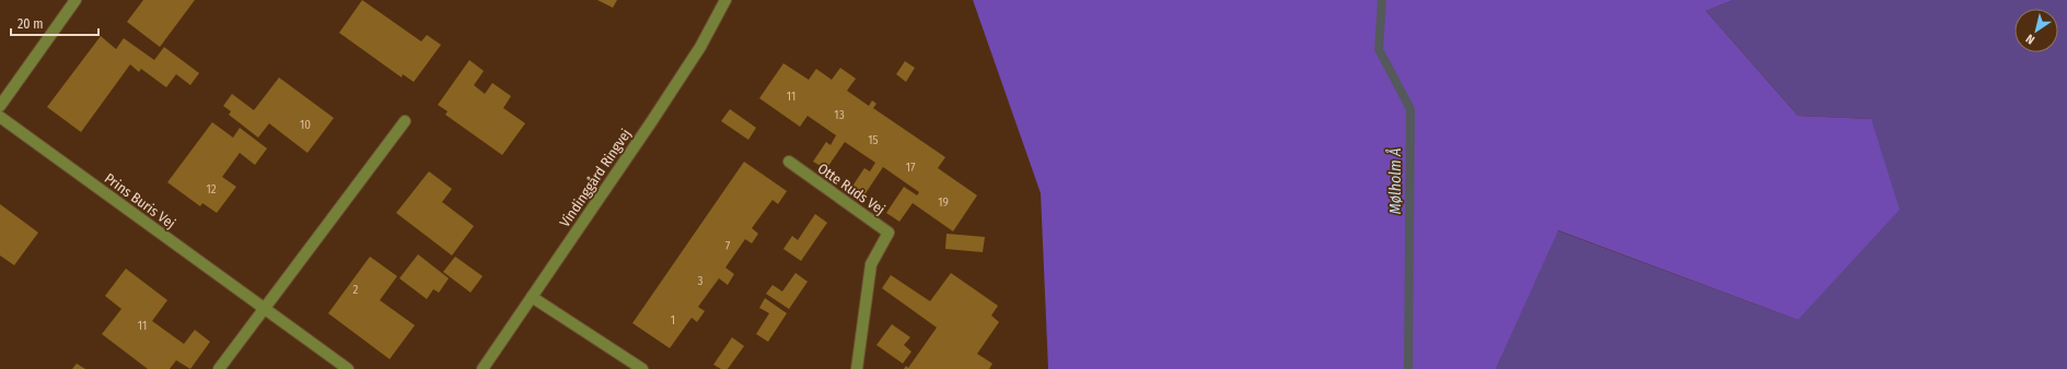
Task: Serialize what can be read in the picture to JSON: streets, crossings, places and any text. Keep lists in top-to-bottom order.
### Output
{
  "streets": {
    "street": ["Vindinggård Ringvej", "Otte Ruds Vej", "Prins Buris Vej"]
  },
  "water": ["Mølholm Å"],
  "house_numbers": [
    "11",
    "13",
    "10",
    "15",
    "17",
    "12",
    "19",
    "7",
    "3",
    "2",
    "1",
    "11"
  ],
  "scale_bar": "20 m",
  "north": "bottom left"
}
